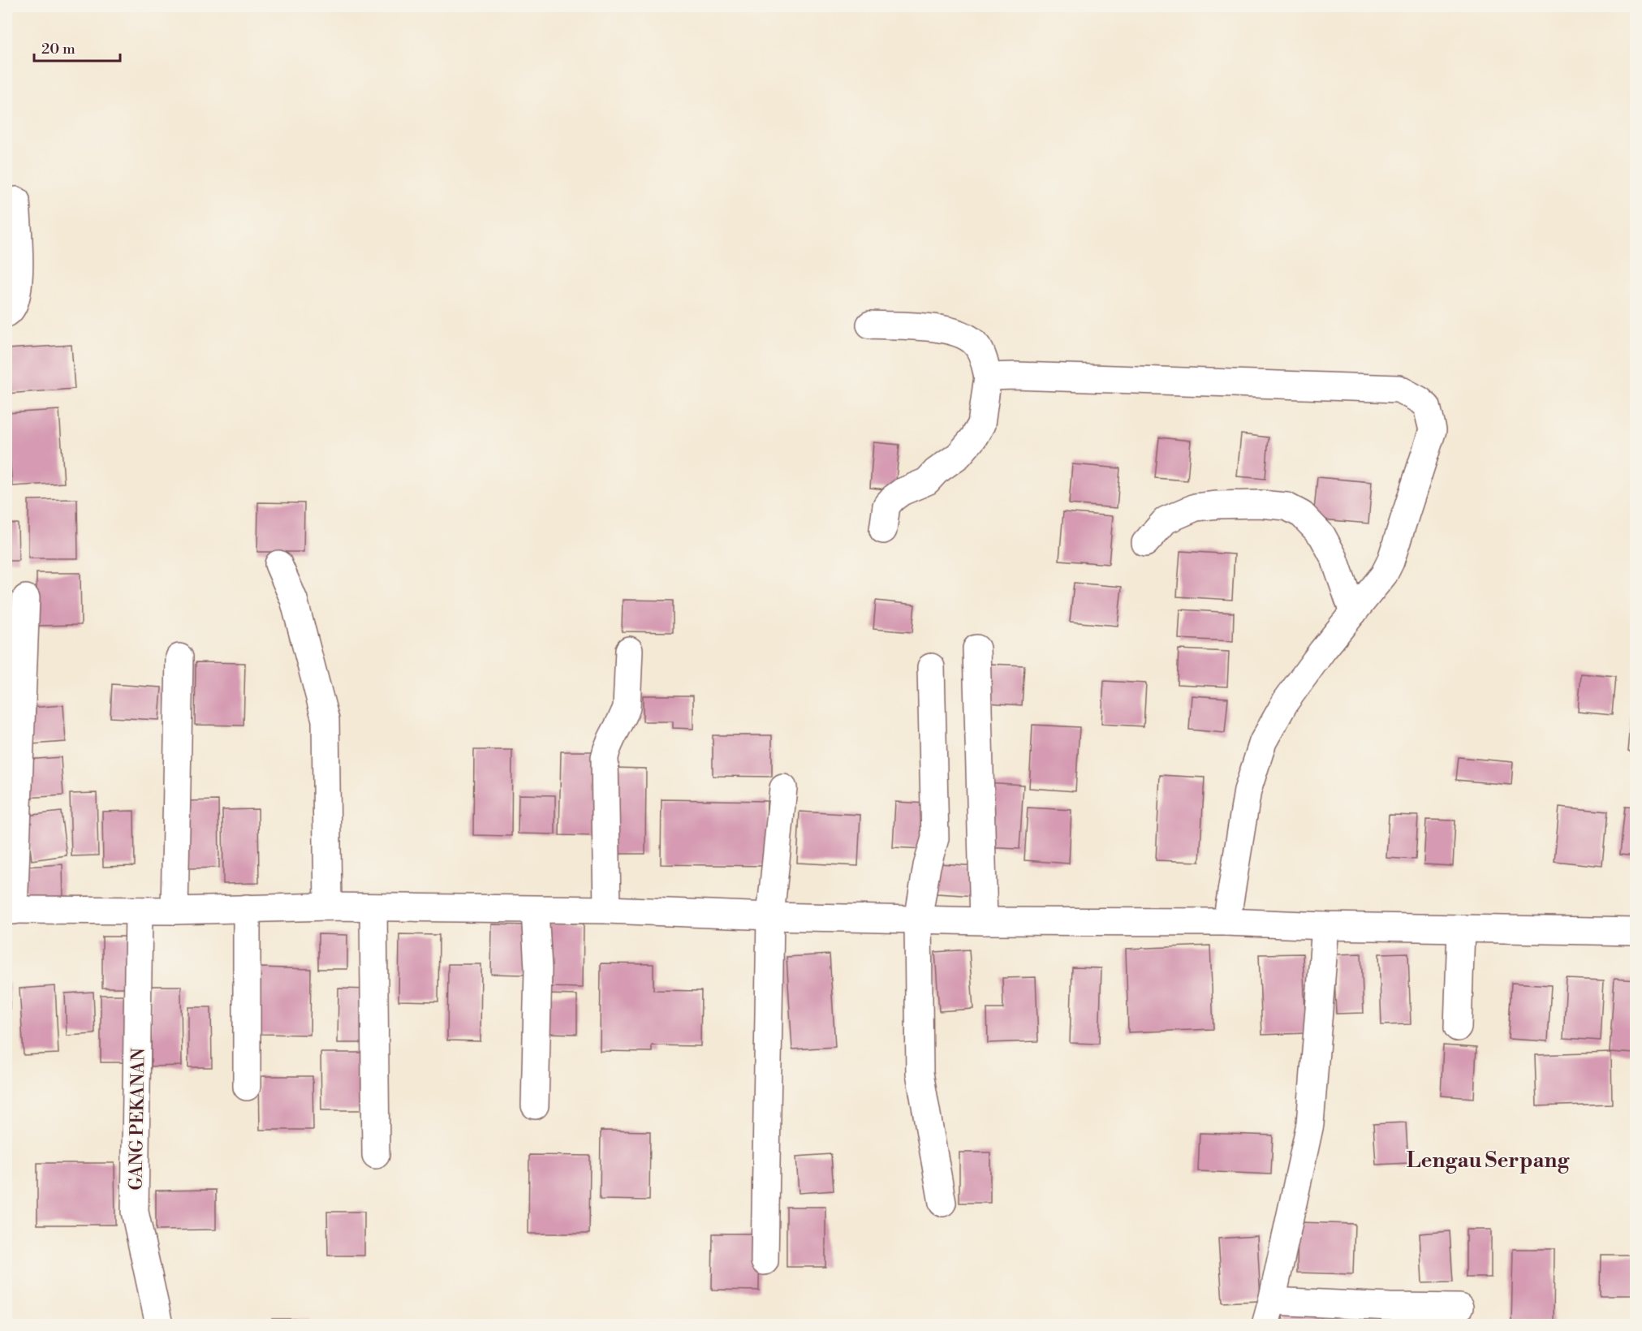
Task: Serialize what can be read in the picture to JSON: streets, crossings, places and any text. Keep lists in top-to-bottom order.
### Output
{
  "streets": {
    "street": ["GANG PEKANAN"]
  },
  "districts": ["Lengau Serpang"],
  "scale_bar": "20 m"
}
